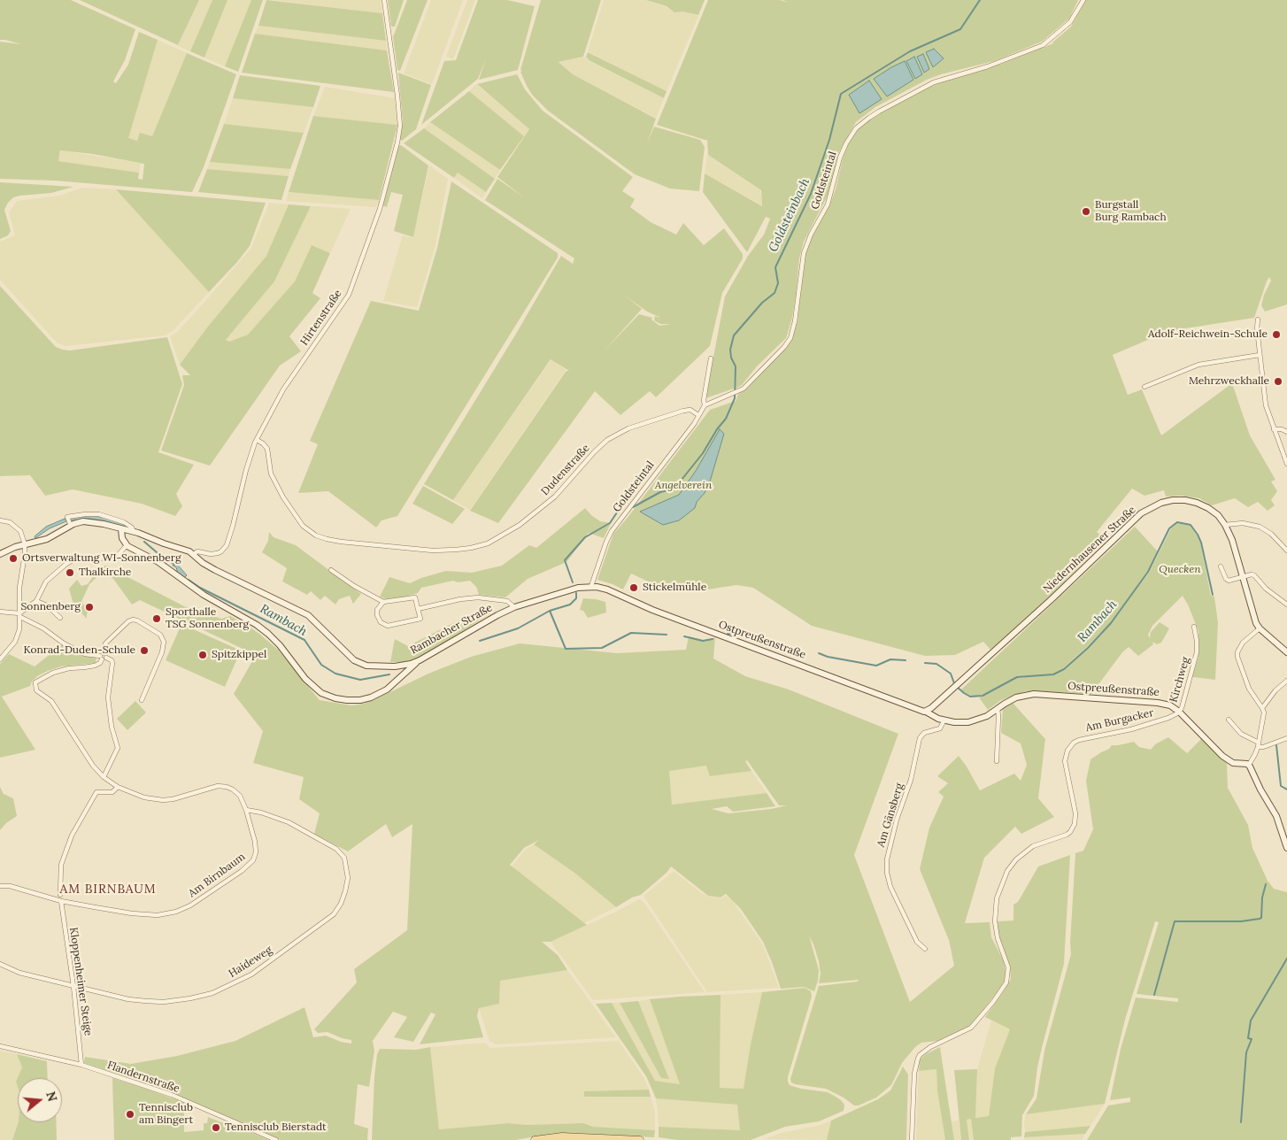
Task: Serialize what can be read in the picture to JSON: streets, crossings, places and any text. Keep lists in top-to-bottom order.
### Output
{
  "streets": {
    "main road": ["Niedernhausener Straße", "Rambacher Straße", "Ostpreußenstraße"],
    "street": [
      "Goldsteintal",
      "Hirtenstraße",
      "Dudenstraße",
      "Kirchweg",
      "Am Burgacker",
      "Am Gänsberg",
      "Am Birnbaum",
      "Haideweg",
      "Kloppenheimer Steige",
      "Flandernstraße"
    ]
  },
  "crossings": [
    ["Goldsteintal", "Dudenstraße"],
    ["Goldsteintal", "Rambacher Straße"],
    ["Goldsteintal", "Ostpreußenstraße"],
    ["Hirtenstraße", "Dudenstraße"],
    ["Hirtenstraße", "Rambacher Straße"],
    ["Niedernhausener Straße", "Ostpreußenstraße"],
    ["Rambacher Straße", "Ostpreußenstraße"],
    ["Ostpreußenstraße", "Kirchweg"],
    ["Ostpreußenstraße", "Am Burgacker"],
    ["Ostpreußenstraße", "Am Gänsberg"],
    ["Kirchweg", "Am Burgacker"],
    ["Am Birnbaum", "Haideweg"],
    ["Am Birnbaum", "Kloppenheimer Steige"],
    ["Haideweg", "Kloppenheimer Steige"],
    ["Kloppenheimer Steige", "Flandernstraße"]
  ],
  "districts": ["AM BIRNBAUM"],
  "water": ["Goldsteinbach", "Rambach"],
  "parks": ["Angelverein", "Quecken"],
  "places": [
    "Burgstall Burg Rambach",
    "Adolf-Reichwein-Schule",
    "Mehrzweckhalle",
    "Ortsverwaltung WI-Sonnenberg",
    "Thalkirche",
    "Stickelmühle",
    "Sonnenberg",
    "Sporthalle TSG Sonnenberg",
    "Konrad-Duden-Schule",
    "Spitzkippel",
    "Tennisclub am Bingert",
    "Tennisclub Bierstadt"
  ],
  "north": "right"
}
